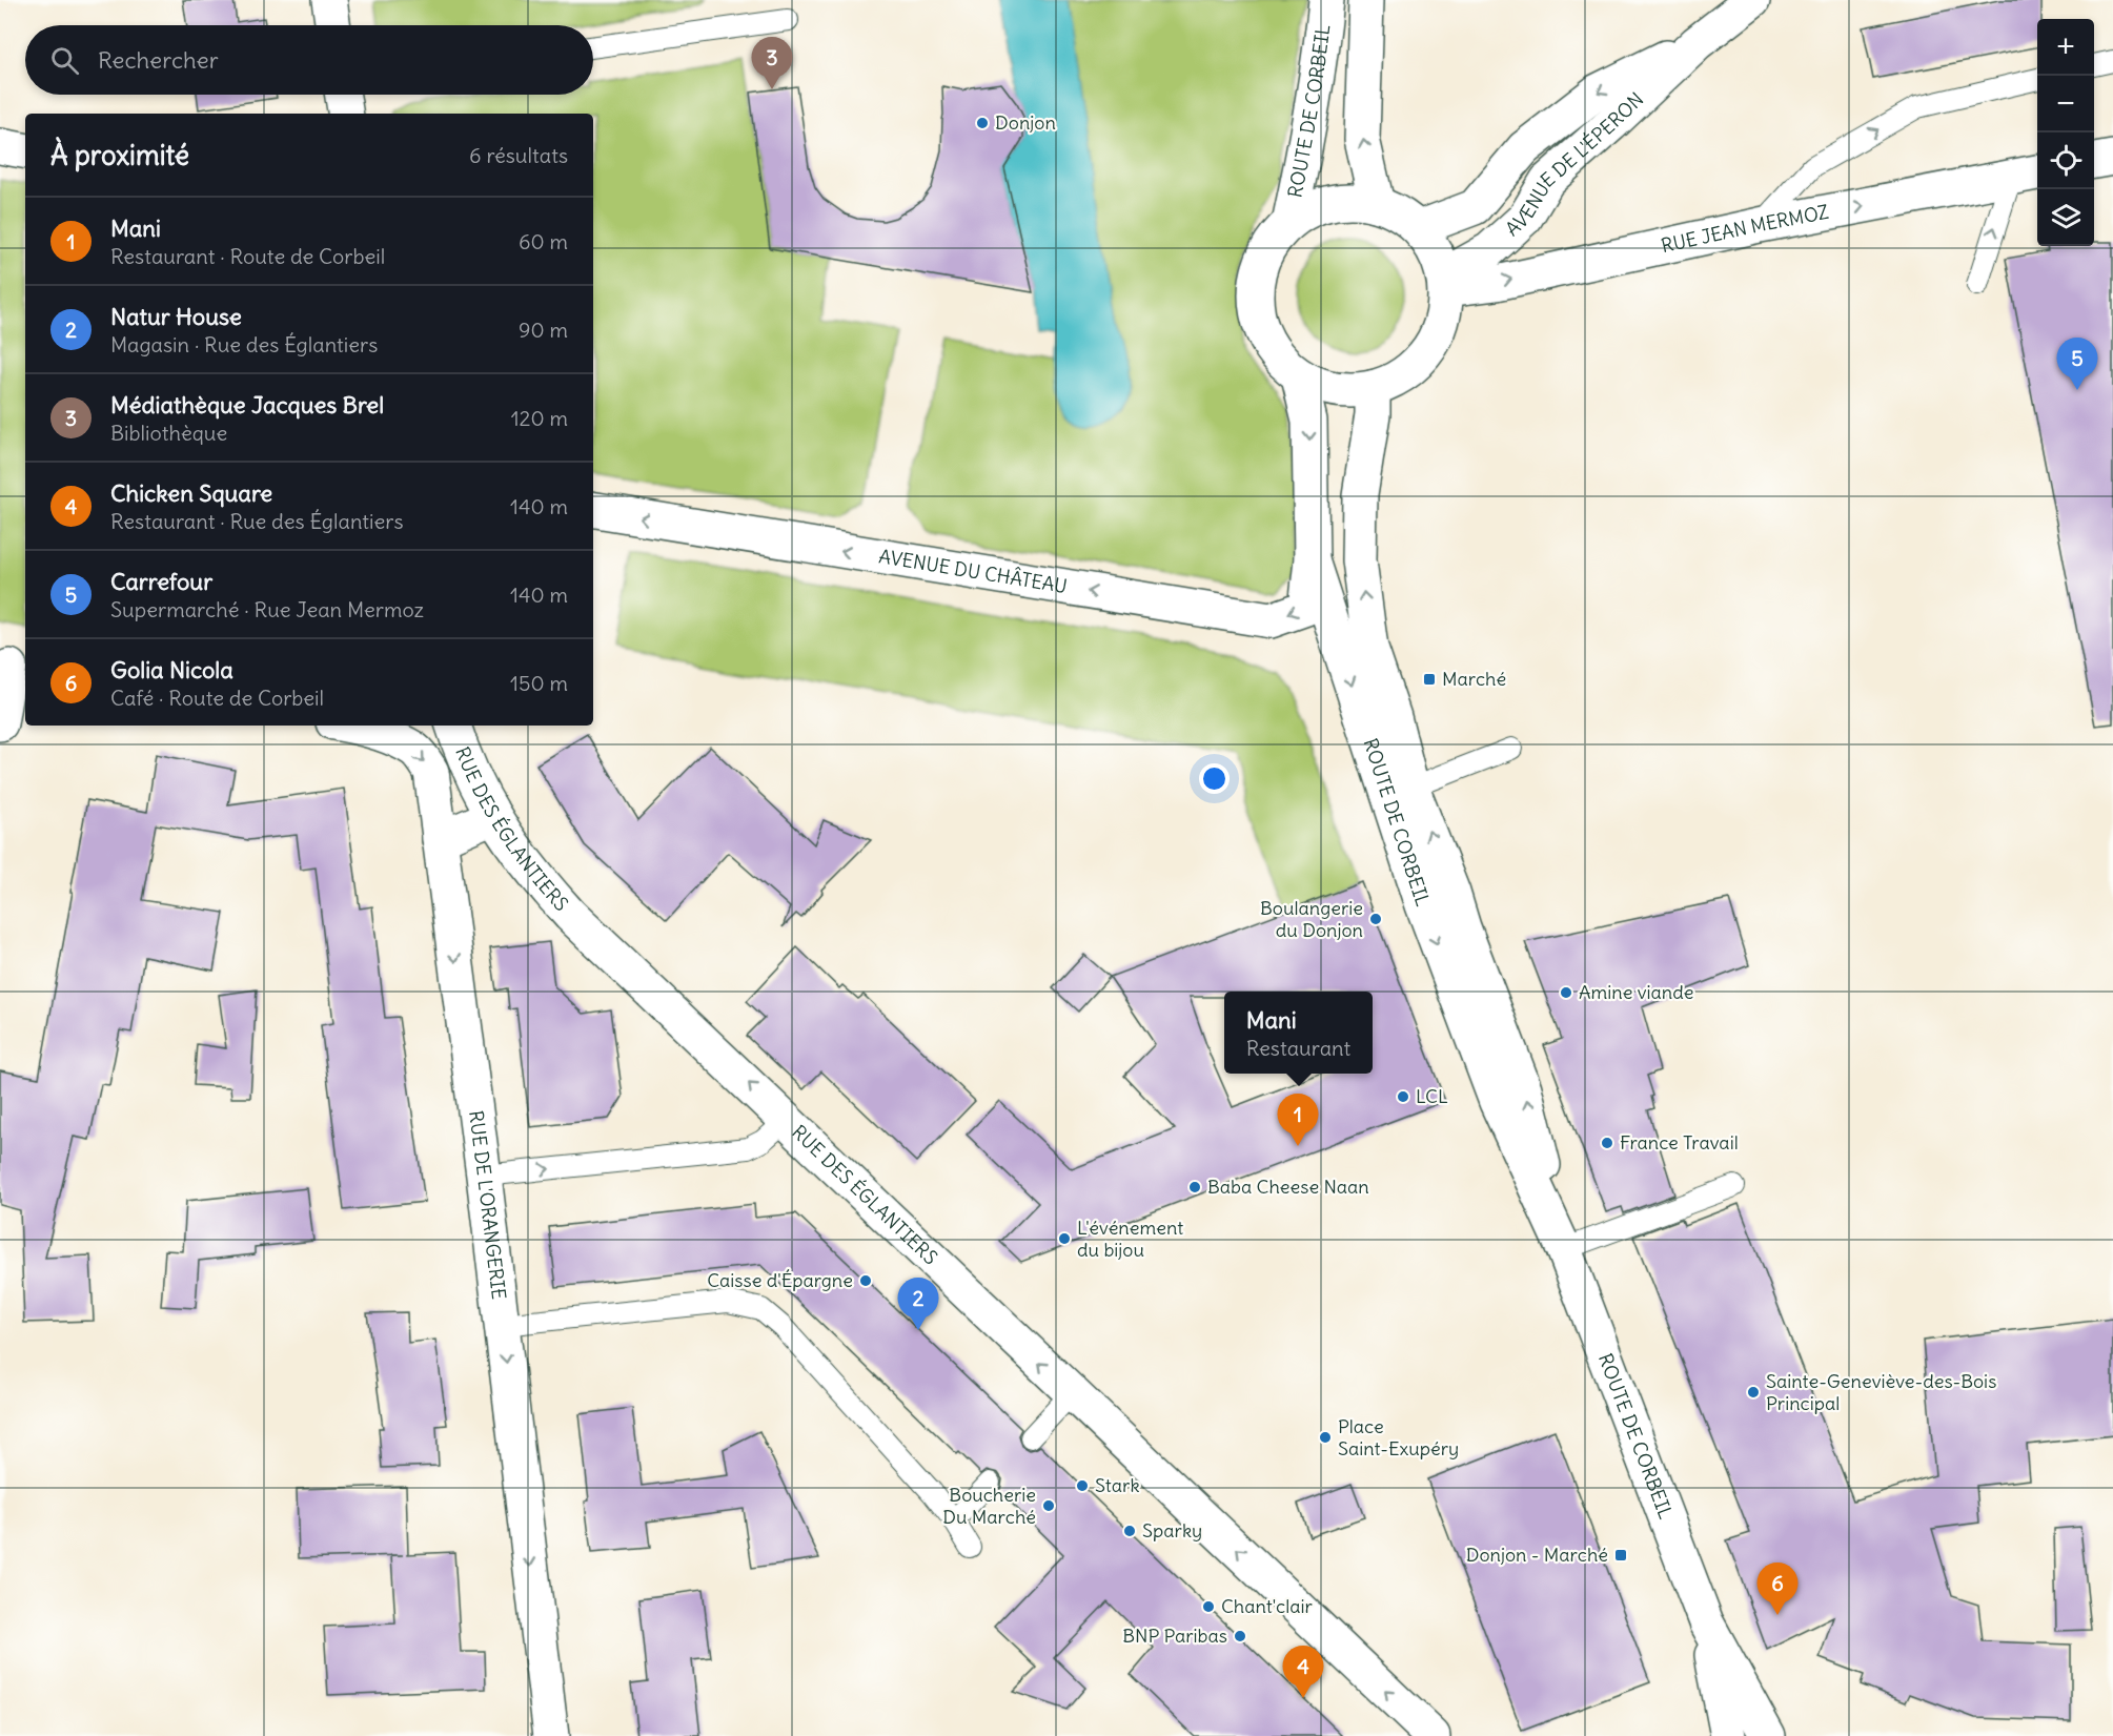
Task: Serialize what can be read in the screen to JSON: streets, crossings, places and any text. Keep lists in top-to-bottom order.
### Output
{
  "streets": {
    "main road": [
      "ROUTE DE CORBEIL",
      "AVENUE DE L'ÉPERON",
      "RUE JEAN MERMOZ",
      "AVENUE DU CHÂTEAU",
      "RUE DES ÉGLANTIERS",
      "RUE DE L'ORANGERIE"
    ]
  },
  "crossings": [
    ["ROUTE DE CORBEIL", "AVENUE DE L'ÉPERON"],
    ["ROUTE DE CORBEIL", "RUE JEAN MERMOZ"],
    ["ROUTE DE CORBEIL", "AVENUE DU CHÂTEAU"],
    ["AVENUE DE L'ÉPERON", "RUE JEAN MERMOZ"]
  ],
  "one_way": [
    "RUE JEAN MERMOZ",
    "AVENUE DU CHÂTEAU",
    "RUE DES ÉGLANTIERS",
    "RUE DE L'ORANGERIE"
  ],
  "places": {
    "other": [
      "Donjon",
      "Boulangerie du Donjon",
      "Amine viande",
      "LCL",
      "France Travail",
      "Baba Cheese Naan",
      "L'événement du bijou",
      "Caisse d'Épargne",
      "Sainte-Geneviève-des-Bois Principal",
      "Place Saint-Exupéry",
      "Stark",
      "Boucherie Du Marché",
      "Sparky",
      "Chant'clair",
      "BNP Paribas"
    ],
    "transit": ["Marché", "Donjon - Marché"]
  },
  "page": {
    "map_buttons": ["+", "−"],
    "search": "Rechercher",
    "pins": [
      "3",
      "5",
      "1",
      "2",
      "6",
      "4"
    ],
    "heading": ["À proximité", "6 résultats"],
    "list": [
      {
        "mark": "1",
        "name": "Mani",
        "note": "Restaurant · Route de Corbeil",
        "value": "60 m"
      },
      {
        "mark": "2",
        "name": "Natur House",
        "note": "Magasin · Rue des Églantiers",
        "value": "90 m"
      },
      {
        "mark": "3",
        "name": "Médiathèque Jacques Brel",
        "note": "Bibliothèque",
        "value": "120 m"
      },
      {
        "mark": "4",
        "name": "Chicken Square",
        "note": "Restaurant · Rue des Églantiers",
        "value": "140 m"
      },
      {
        "mark": "5",
        "name": "Carrefour",
        "note": "Supermarché · Rue Jean Mermoz",
        "value": "140 m"
      },
      {
        "mark": "6",
        "name": "Golia Nicola",
        "note": "Café · Route de Corbeil",
        "value": "150 m"
      }
    ],
    "popup": ["Mani", "Restaurant"]
  }
}
